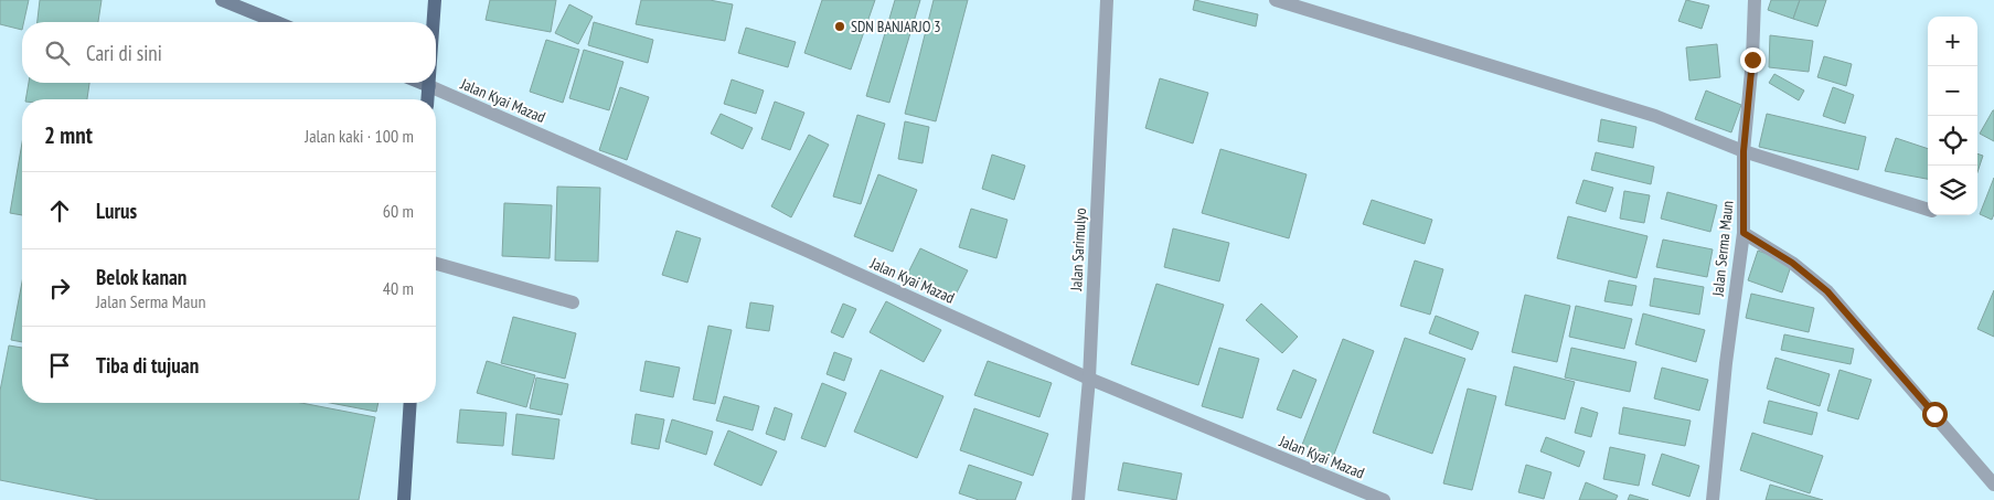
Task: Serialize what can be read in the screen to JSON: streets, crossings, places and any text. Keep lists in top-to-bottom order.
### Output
{
  "streets": {
    "street": ["Jalan Kyai Mazad", "Jalan Serma Maun", "Jalan Sarimulyo"]
  },
  "crossings": [
    ["Jalan Kyai Mazad", "Jalan Sarimulyo"]
  ],
  "places": ["SDN BANJARJO 3"],
  "page": {
    "map_buttons": ["+", "−"],
    "search": "Cari di sini",
    "heading": ["2 mnt", "Jalan kaki · 100 m"],
    "list": [
      ["Lurus", "60 m"],
      ["Belok kanan", "Jalan Serma Maun", "40 m"],
      "Tiba di tujuan"
    ]
  }
}
